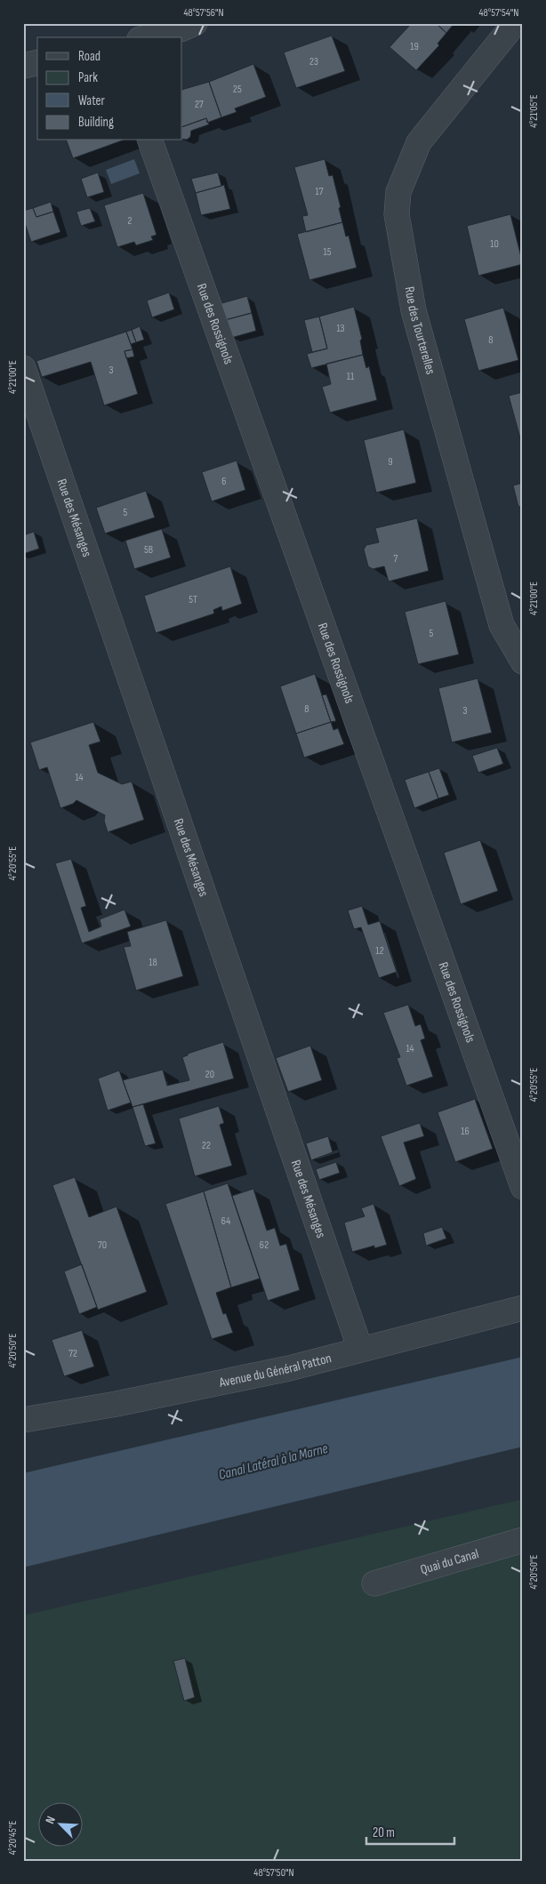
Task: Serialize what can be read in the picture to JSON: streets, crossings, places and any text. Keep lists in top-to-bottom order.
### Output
{
  "streets": {
    "street": [
      "Rue des Rossignols",
      "Rue des Tourterelles",
      "Rue des Mésanges",
      "Avenue du Général Patton",
      "Quai du Canal"
    ]
  },
  "crossings": [
    ["Rue des Mésanges", "Avenue du Général Patton"]
  ],
  "water": ["Canal Latéral à la Marne"],
  "house_numbers": [
    "19",
    "23",
    "25",
    "27",
    "17",
    "2",
    "10",
    "15",
    "13",
    "8",
    "3",
    "11",
    "9",
    "6",
    "5",
    "5B",
    "7",
    "5T",
    "5",
    "8",
    "3",
    "14",
    "12",
    "18",
    "14",
    "20",
    "16",
    "22",
    "64",
    "70",
    "62",
    "72"
  ],
  "legend": [
    "Road",
    "Park",
    "Water",
    "Building"
  ],
  "scale_bar": "20 m",
  "north": "top left",
  "coordinates": [
    "48°57'56\"N",
    "48°57'54\"N",
    "4°21'05\"E",
    "4°21'00\"E",
    "4°20'55\"E",
    "4°20'50\"E",
    "4°20'45\"E",
    "48°57'50\"N"
  ]
}
